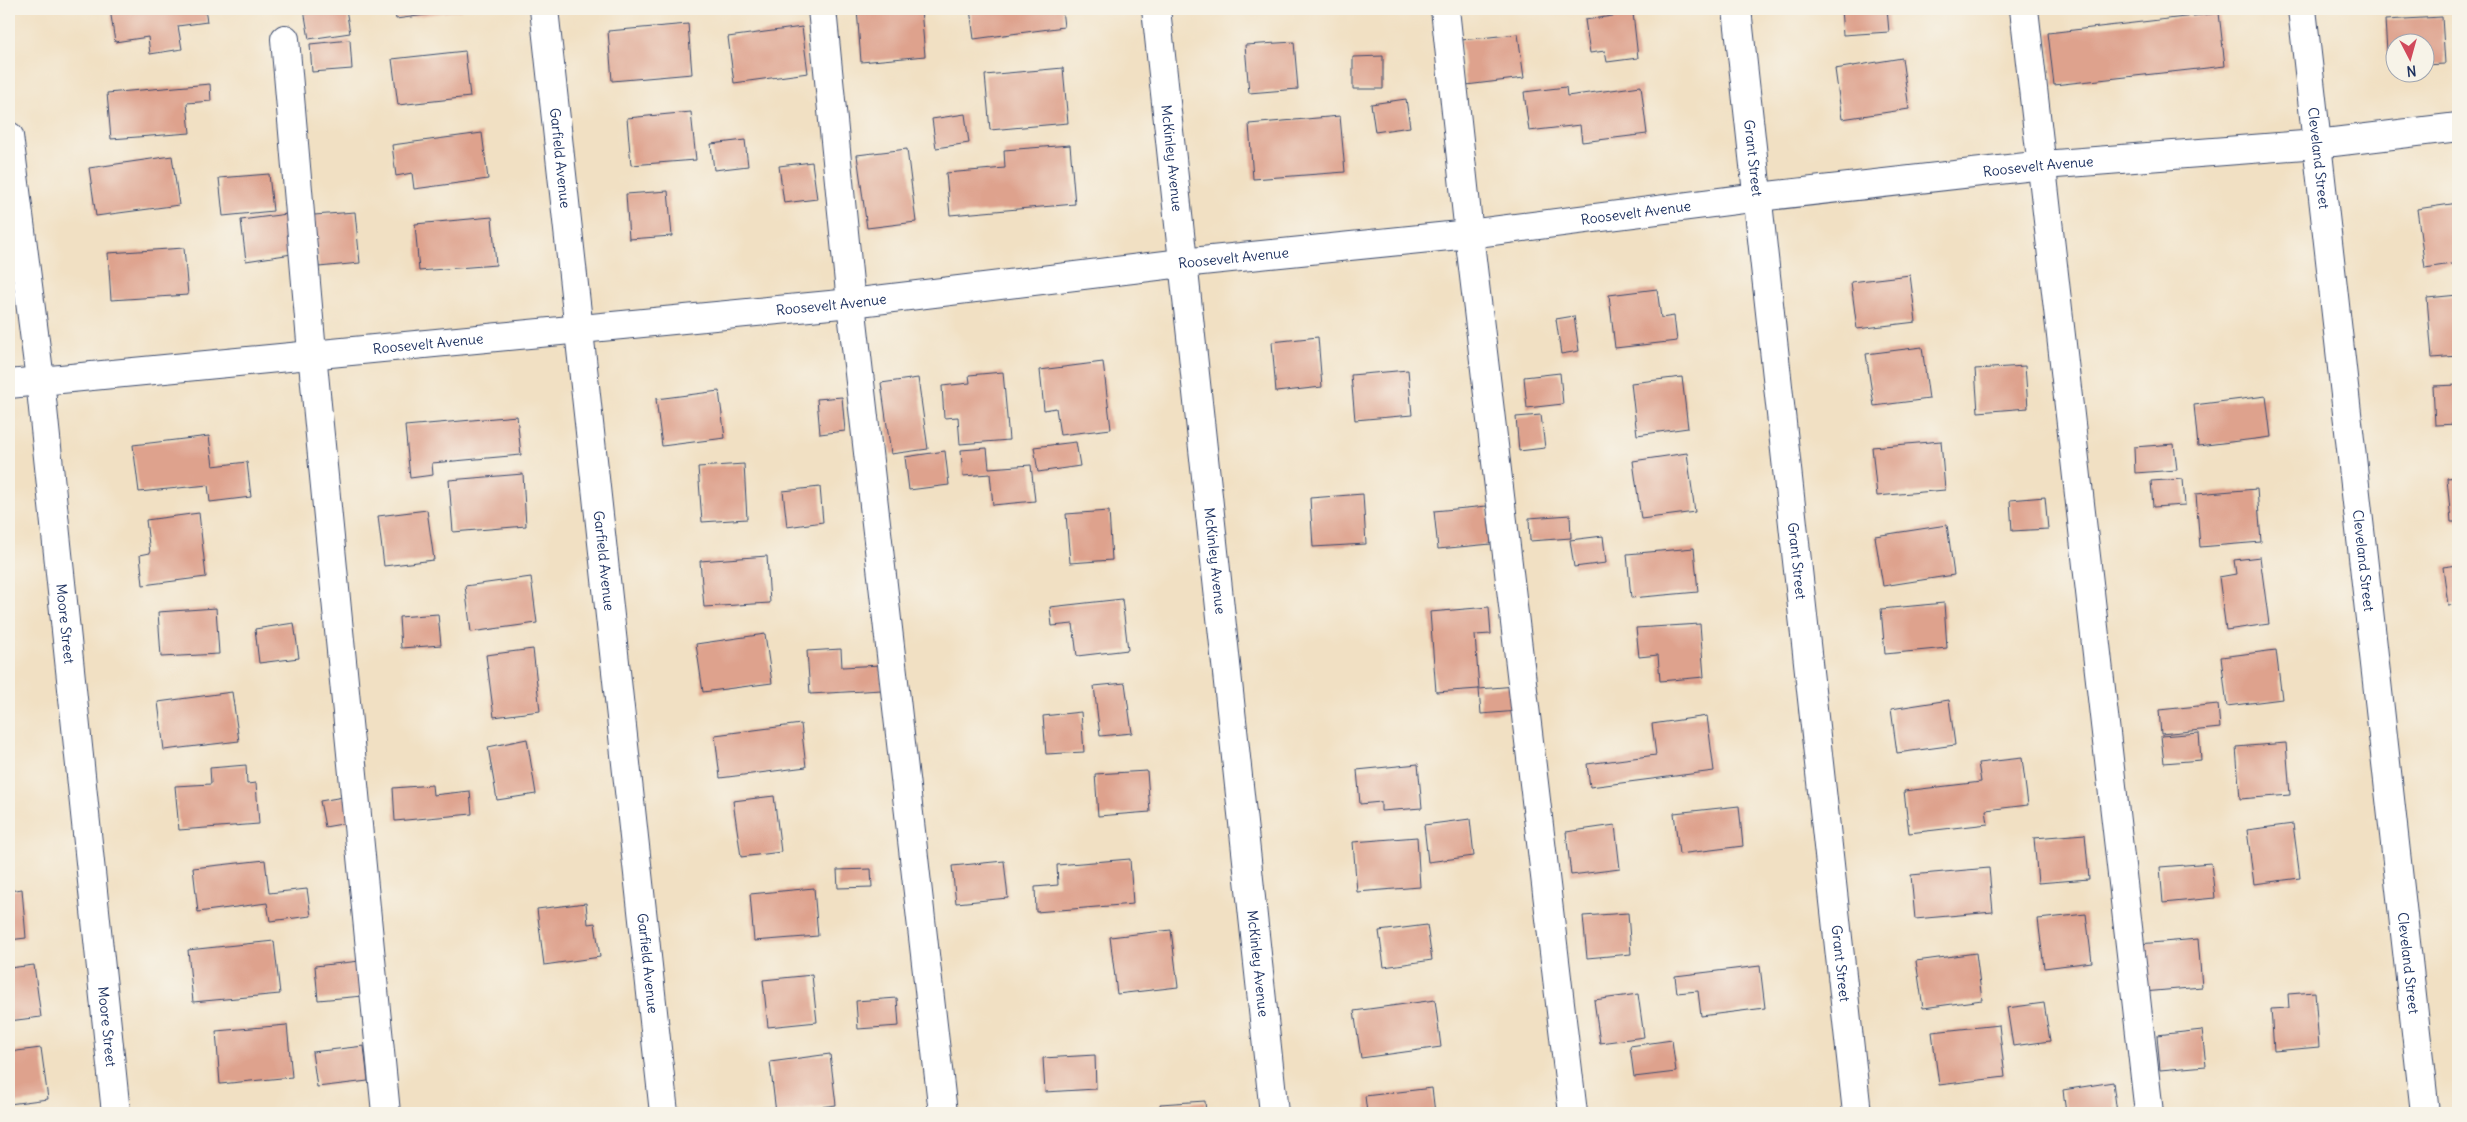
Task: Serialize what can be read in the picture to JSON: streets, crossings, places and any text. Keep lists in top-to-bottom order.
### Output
{
  "streets": {
    "street": [
      "Garfield Avenue",
      "McKinley Avenue",
      "Grant Street",
      "Cleveland Street",
      "Roosevelt Avenue",
      "Moore Street"
    ]
  },
  "crossings": [
    ["Garfield Avenue", "Roosevelt Avenue"],
    ["McKinley Avenue", "Roosevelt Avenue"],
    ["Grant Street", "Roosevelt Avenue"],
    ["Cleveland Street", "Roosevelt Avenue"],
    ["Roosevelt Avenue", "Moore Street"]
  ],
  "north": "bottom"
}
